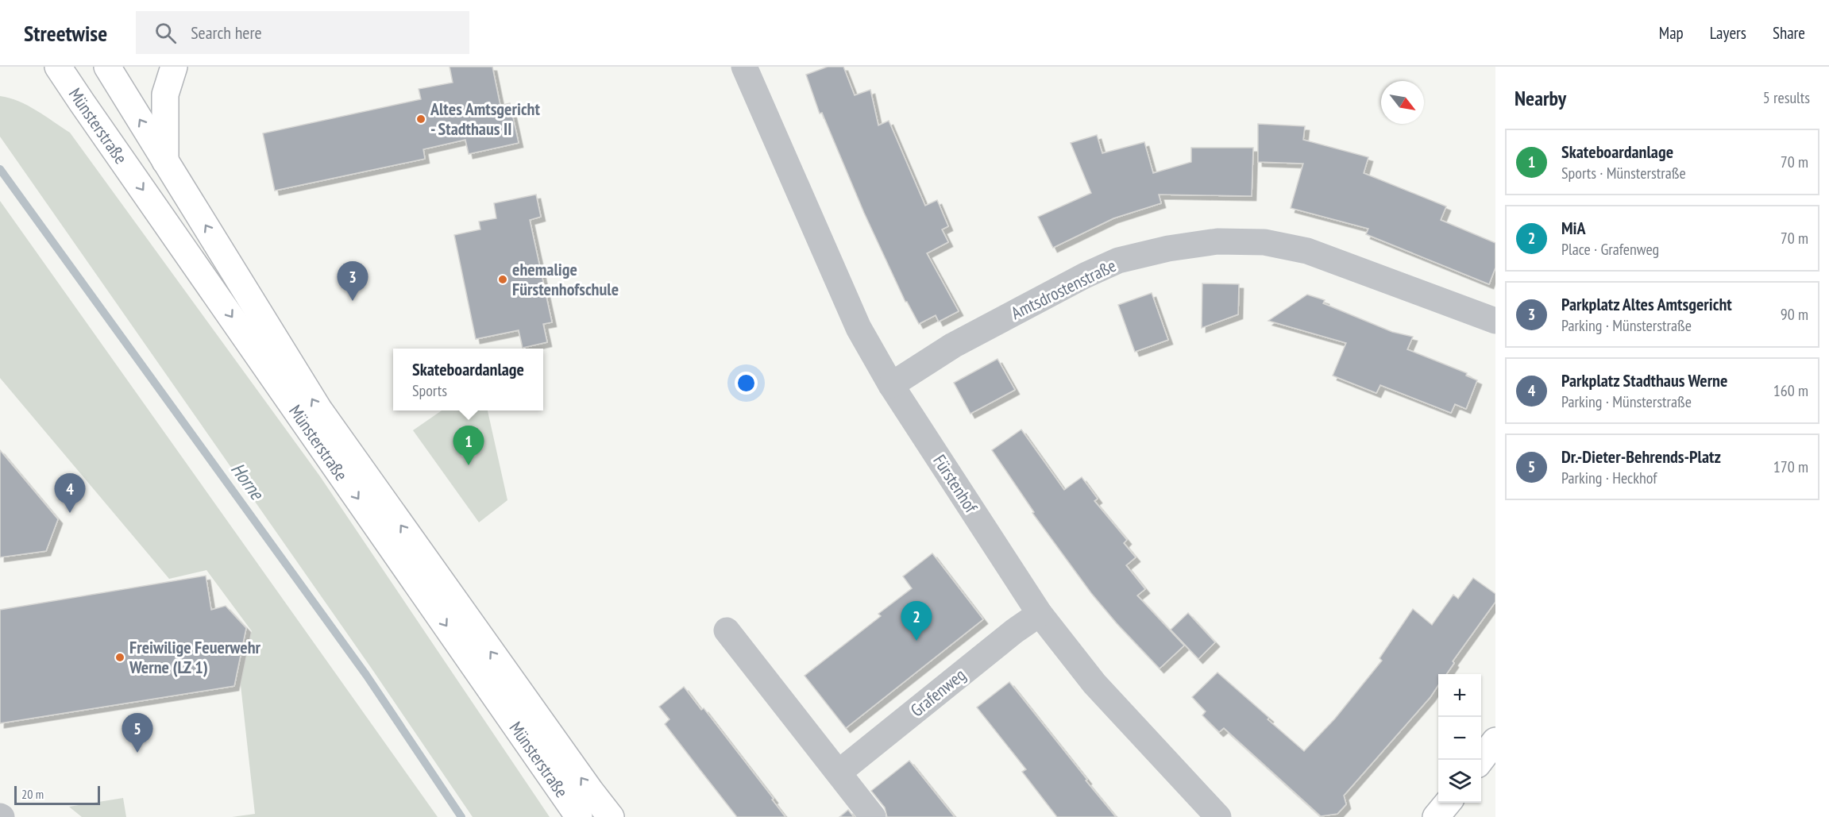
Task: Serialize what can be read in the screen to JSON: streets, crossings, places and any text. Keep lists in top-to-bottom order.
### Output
{
  "streets": {
    "main road": ["Münsterstraße"],
    "street": ["Amtsdrostenstraße", "Fürstenhof", "Grafenweg"]
  },
  "crossings": [
    ["Amtsdrostenstraße", "Fürstenhof"],
    ["Fürstenhof", "Grafenweg"]
  ],
  "water": ["Horne"],
  "places": ["Altes Amtsgericht - Stadthaus II", "ehemalige Fürstenhofschule", "Freiwilige Feuerwehr Werne (LZ 1)"],
  "scale_bar": "20 m",
  "north": "bottom right",
  "page": {
    "header": "Streetwise",
    "search": "Search here",
    "nav": ["Map", "Layers", "Share"],
    "heading": ["Nearby", "5 results"],
    "list": [
      {
        "mark": "1",
        "name": "Skateboardanlage",
        "note": "Sports · Münsterstraße",
        "value": "70 m"
      },
      {
        "mark": "2",
        "name": "MiA",
        "note": "Place · Grafenweg",
        "value": "70 m"
      },
      {
        "mark": "3",
        "name": "Parkplatz Altes Amtsgericht",
        "note": "Parking · Münsterstraße",
        "value": "90 m"
      },
      {
        "mark": "4",
        "name": "Parkplatz Stadthaus Werne",
        "note": "Parking · Münsterstraße",
        "value": "160 m"
      },
      {
        "mark": "5",
        "name": "Dr.-Dieter-Behrends-Platz",
        "note": "Parking · Heckhof",
        "value": "170 m"
      }
    ],
    "pins": [
      "3",
      "1",
      "4",
      "2",
      "5"
    ],
    "popup": ["Skateboardanlage", "Sports"],
    "map_buttons": ["+", "−"],
    "scale": "20 m"
  }
}
